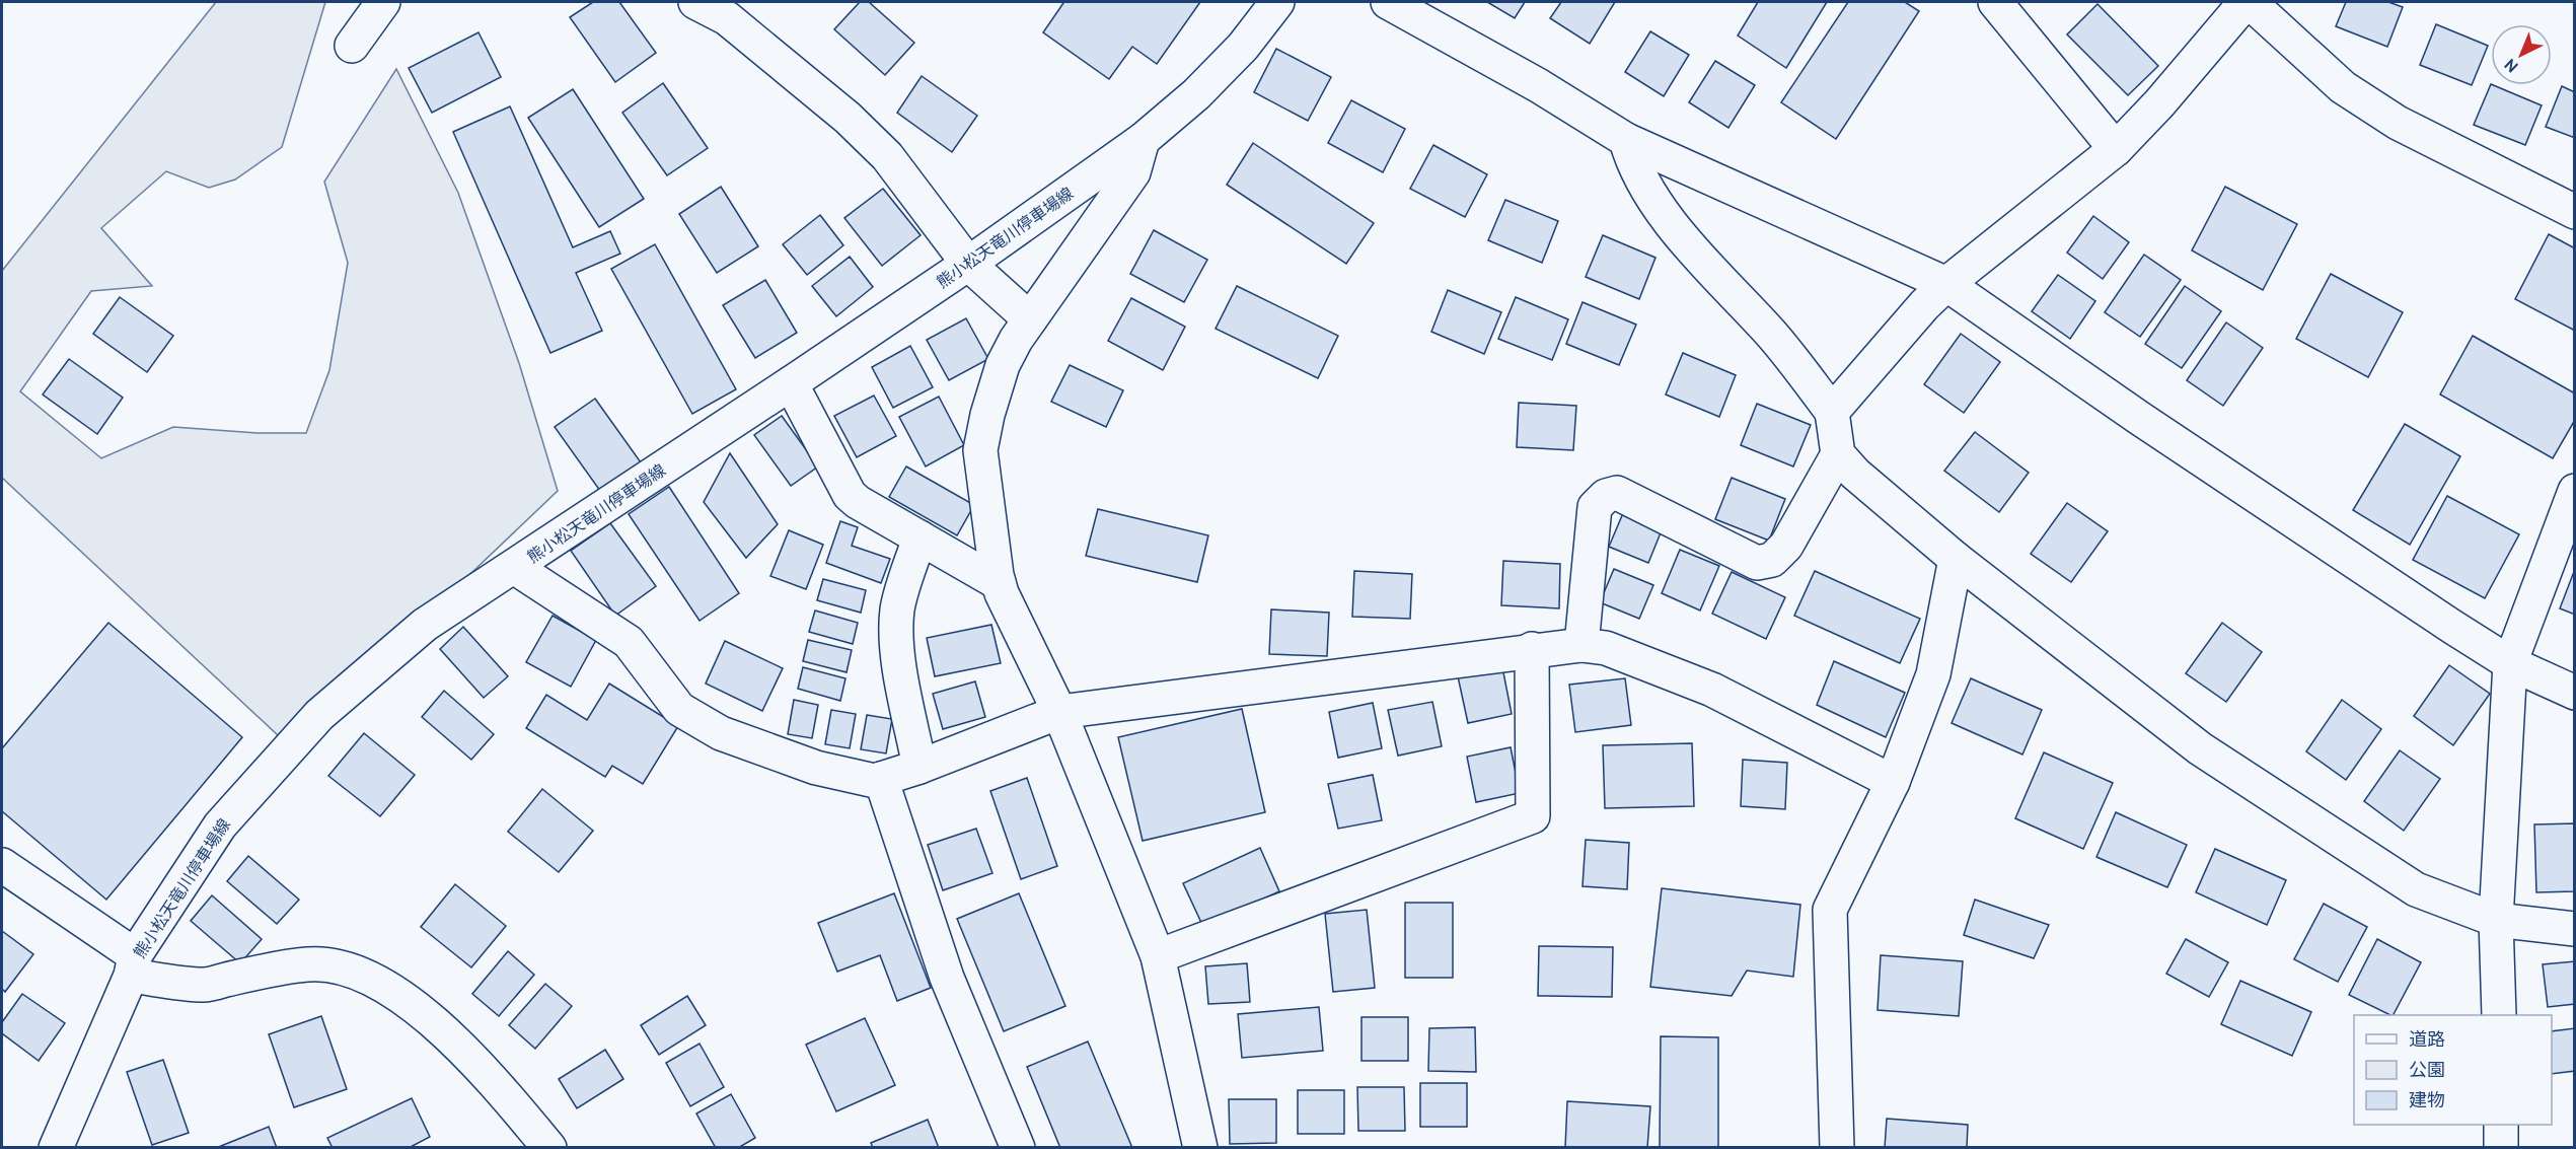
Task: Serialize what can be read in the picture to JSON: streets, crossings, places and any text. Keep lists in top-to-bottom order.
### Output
{
  "streets": {
    "street": ["熊小松天竜川停車場線"]
  },
  "legend": ["道路", "公園", "建物"],
  "north": "bottom left"
}
